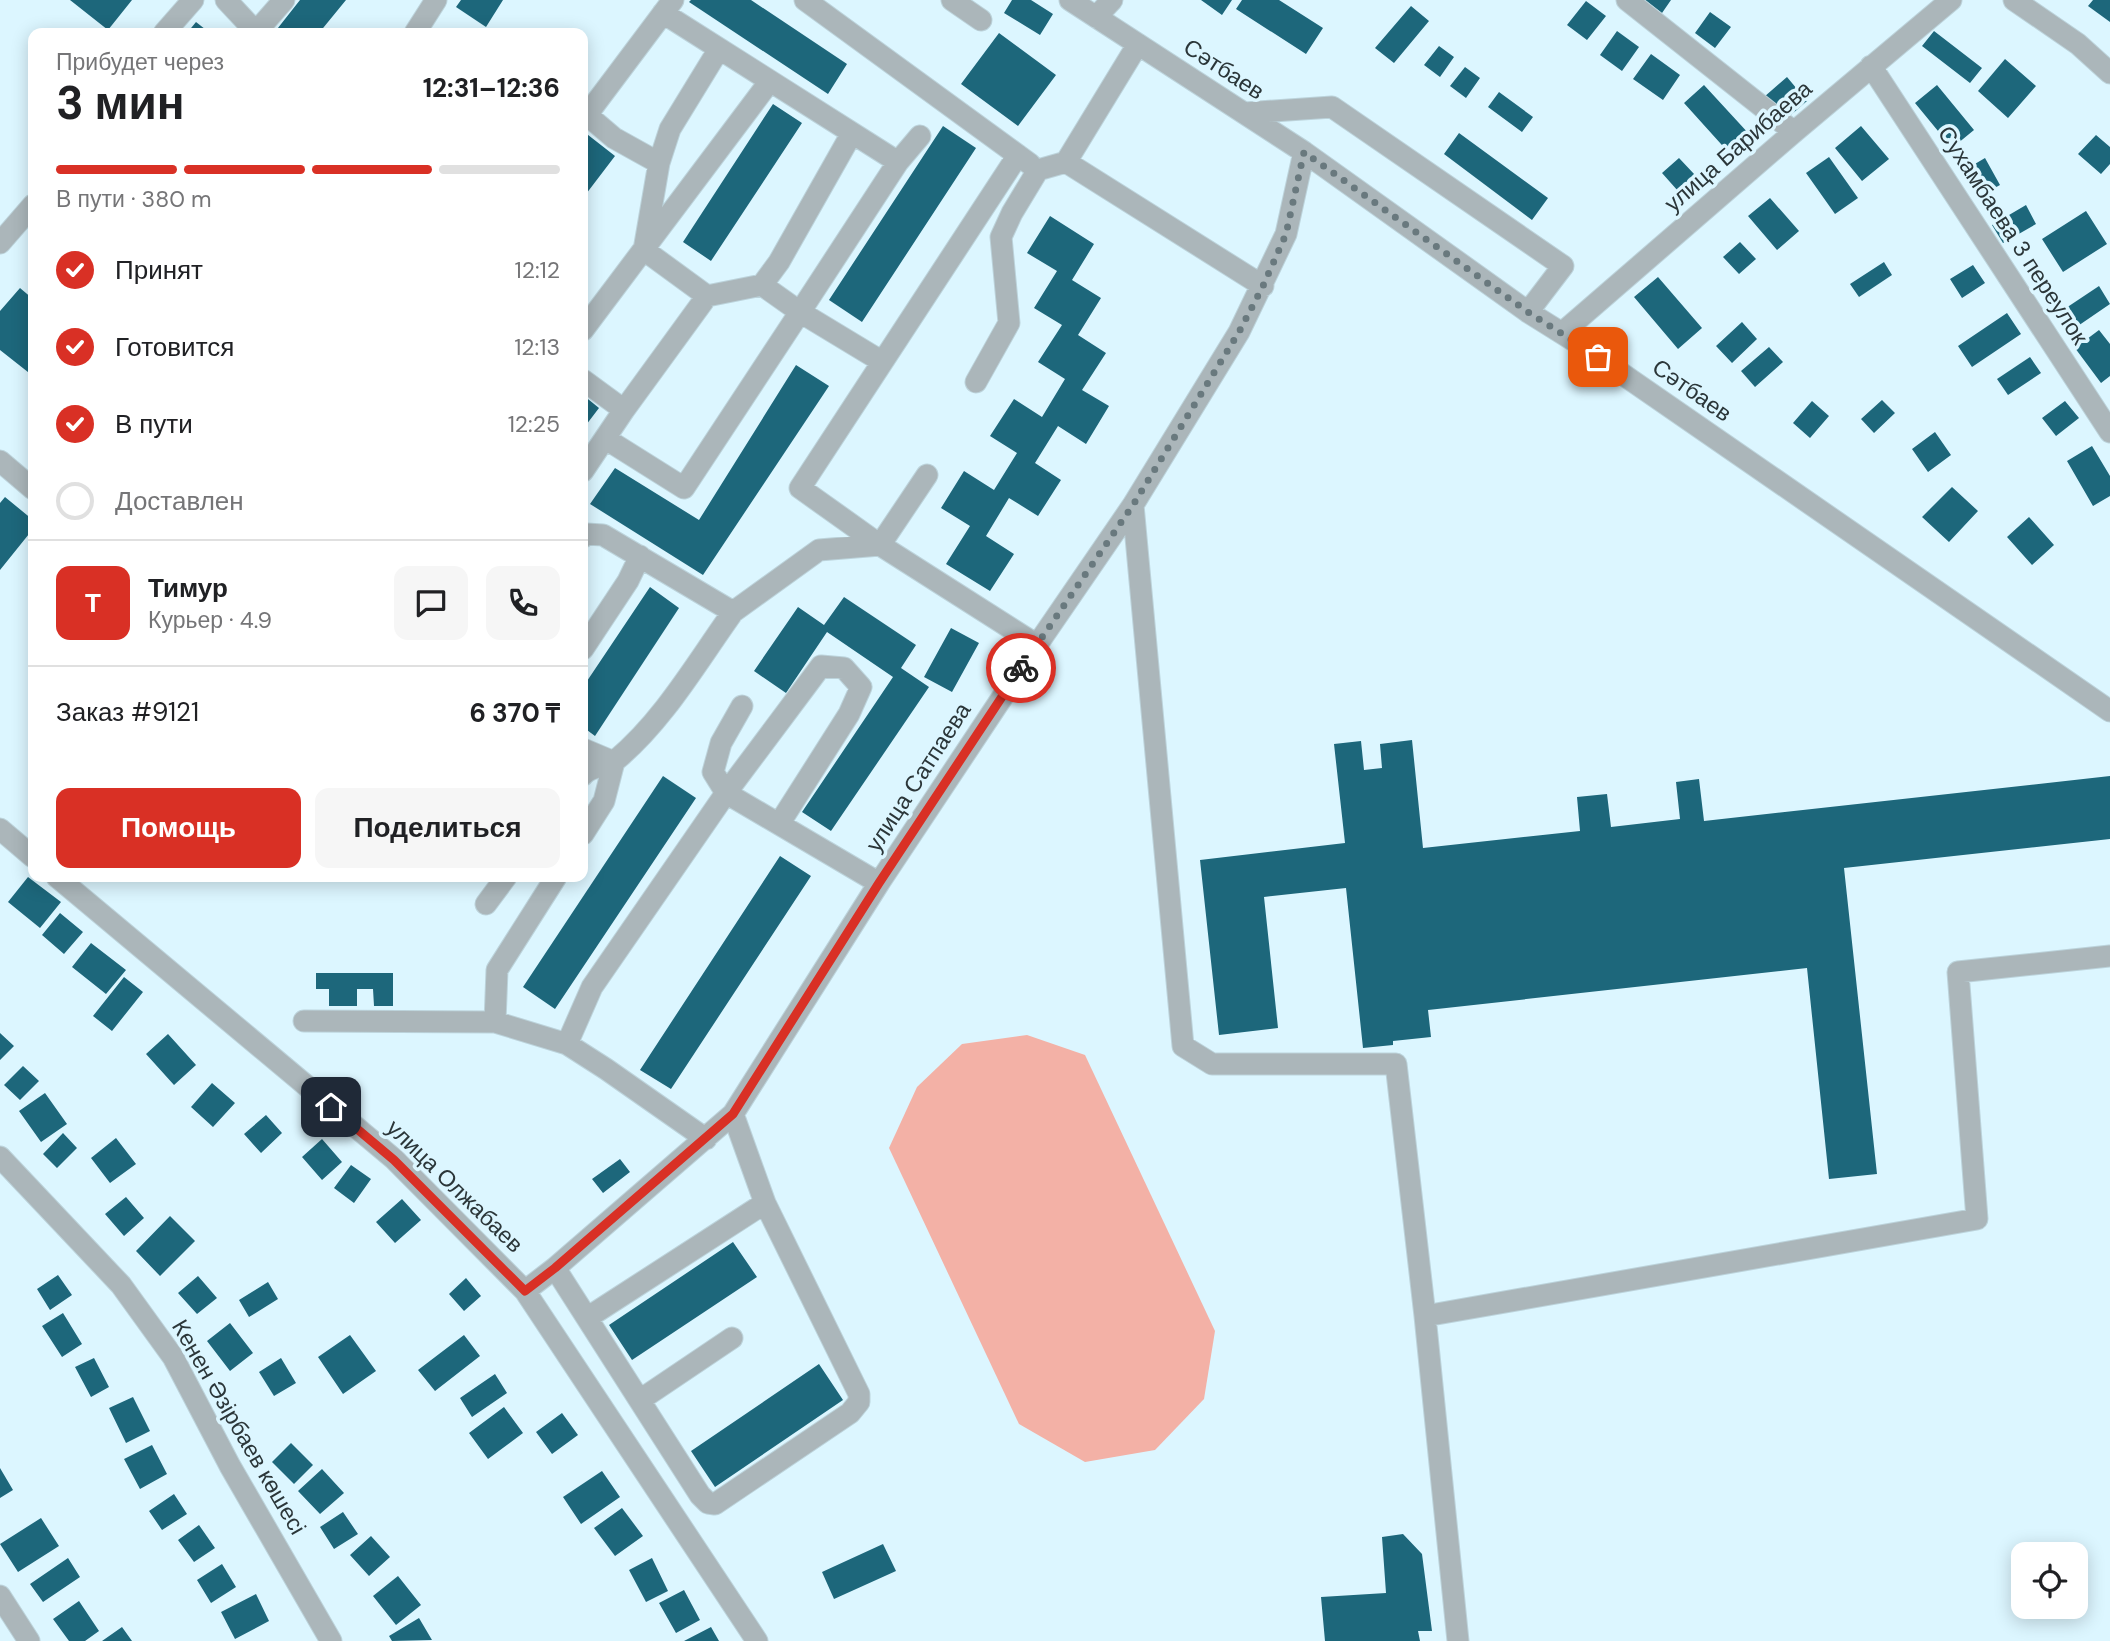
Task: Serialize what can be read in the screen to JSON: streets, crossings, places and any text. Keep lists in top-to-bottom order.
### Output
{
  "streets": {
    "street": [
      "Сәтбаев",
      "улица Барибаева",
      "Сухамбаева 3 переулок",
      "улица Сатпаева",
      "улица Олжабаев",
      "Кенен Әзірбаев көшесі"
    ]
  },
  "crossings": [
    ["Сәтбаев", "улица Барибаева"],
    ["Сәтбаев", "улица Сатпаева"],
    ["улица Барибаева", "Сухамбаева 3 переулок"],
    ["улица Сатпаева", "улица Олжабаев"]
  ],
  "page": {
    "heading": ["3 мин", "Прибудет через", "12:31–12:36"],
    "panel": [
      "Тимур",
      "Курьер · 4.9",
      "Заказ #9121",
      "6 370 ₸"
    ],
    "bar": "В пути · 380 m",
    "list": [
      ["Принят", "12:12"],
      ["Готовится", "12:13"],
      ["В пути", "12:25"],
      "Доставлен"
    ],
    "round": "Т",
    "buttons": ["Помощь", "Поделиться"]
  }
}
